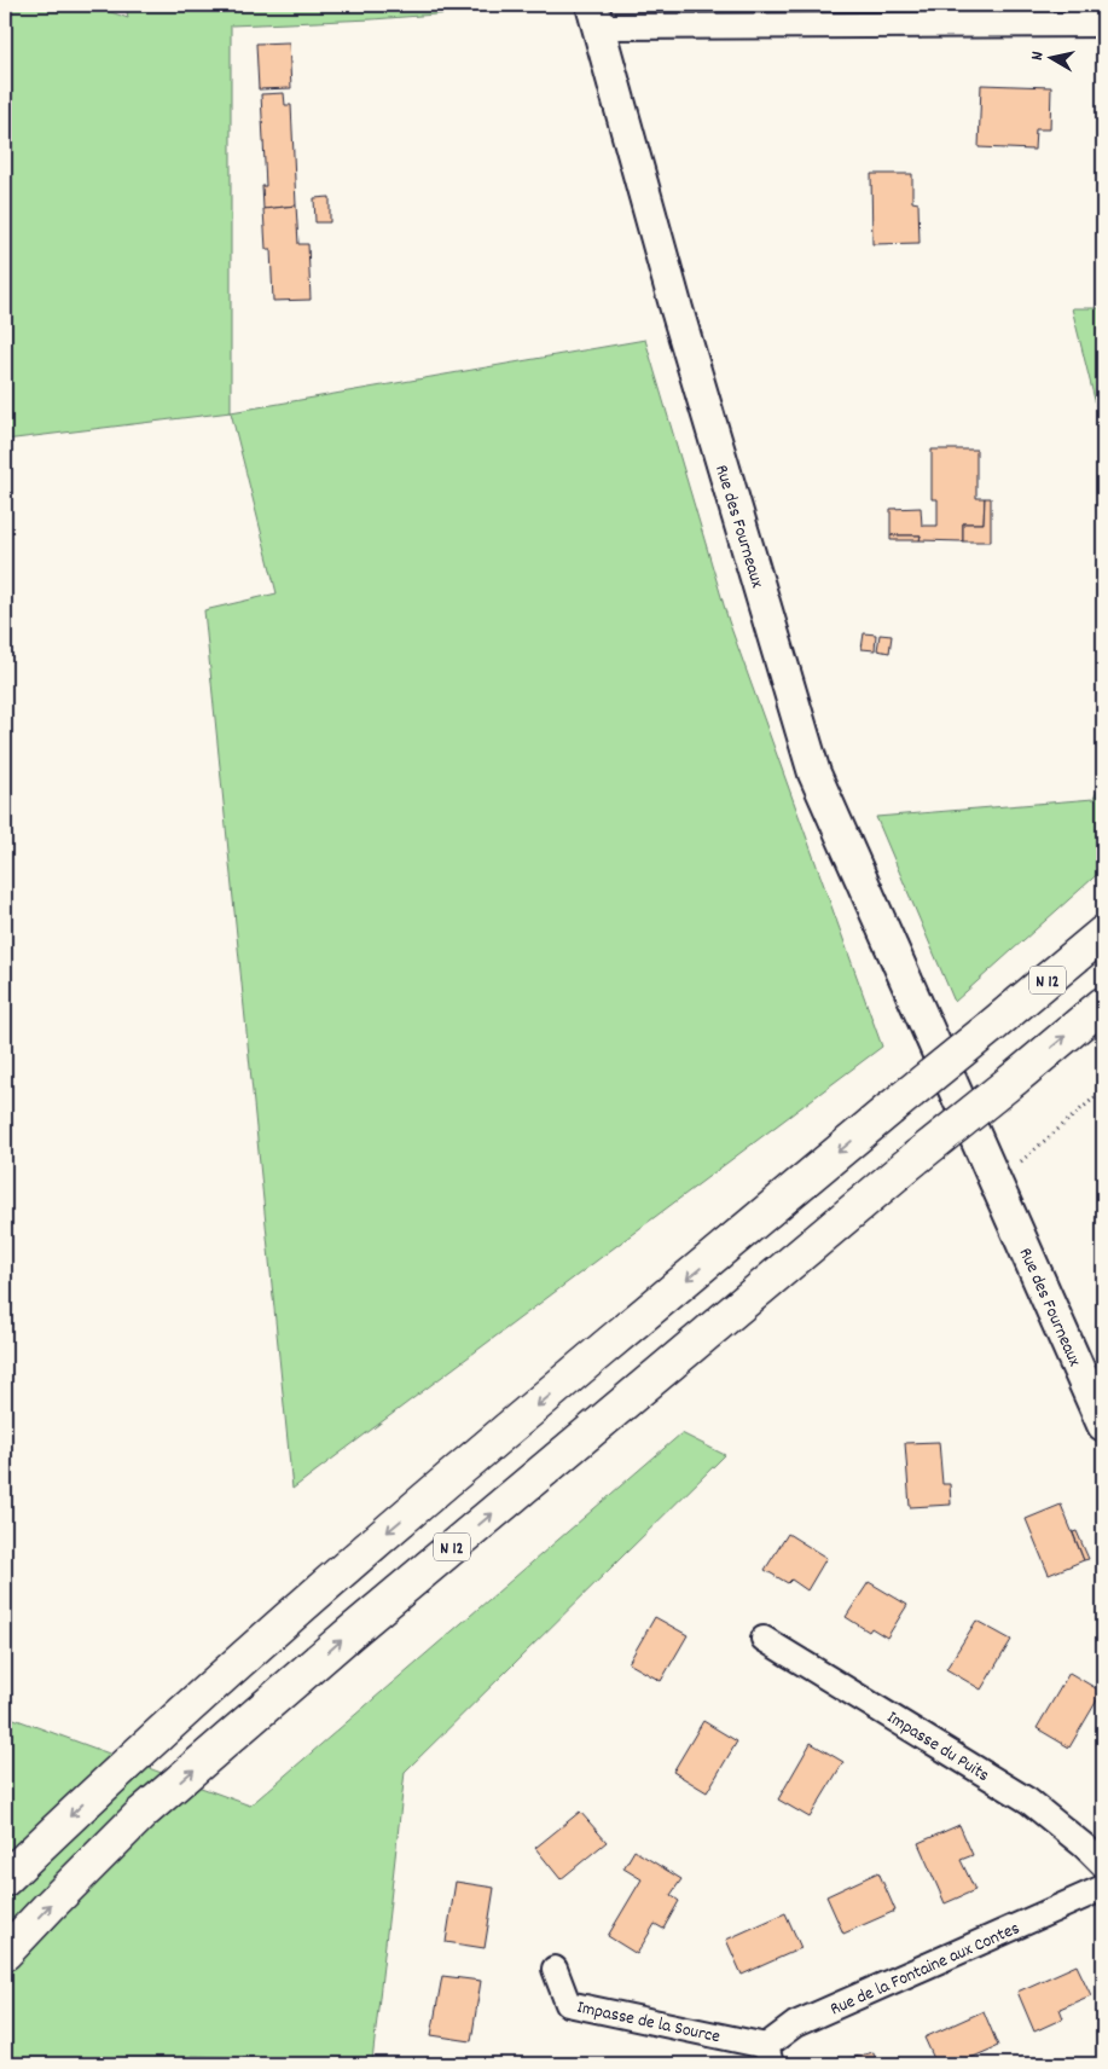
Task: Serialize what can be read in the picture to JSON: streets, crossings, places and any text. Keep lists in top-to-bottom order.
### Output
{
  "streets": {
    "highway": ["N 12"],
    "street": [
      "Rue des Fourneaux",
      "Impasse du Puits",
      "Rue de la Fontaine aux Contes",
      "Impasse de la Source"
    ]
  },
  "crossings": [
    ["Rue de la Fontaine aux Contes", "Impasse de la Source"]
  ],
  "north": "left"
}
